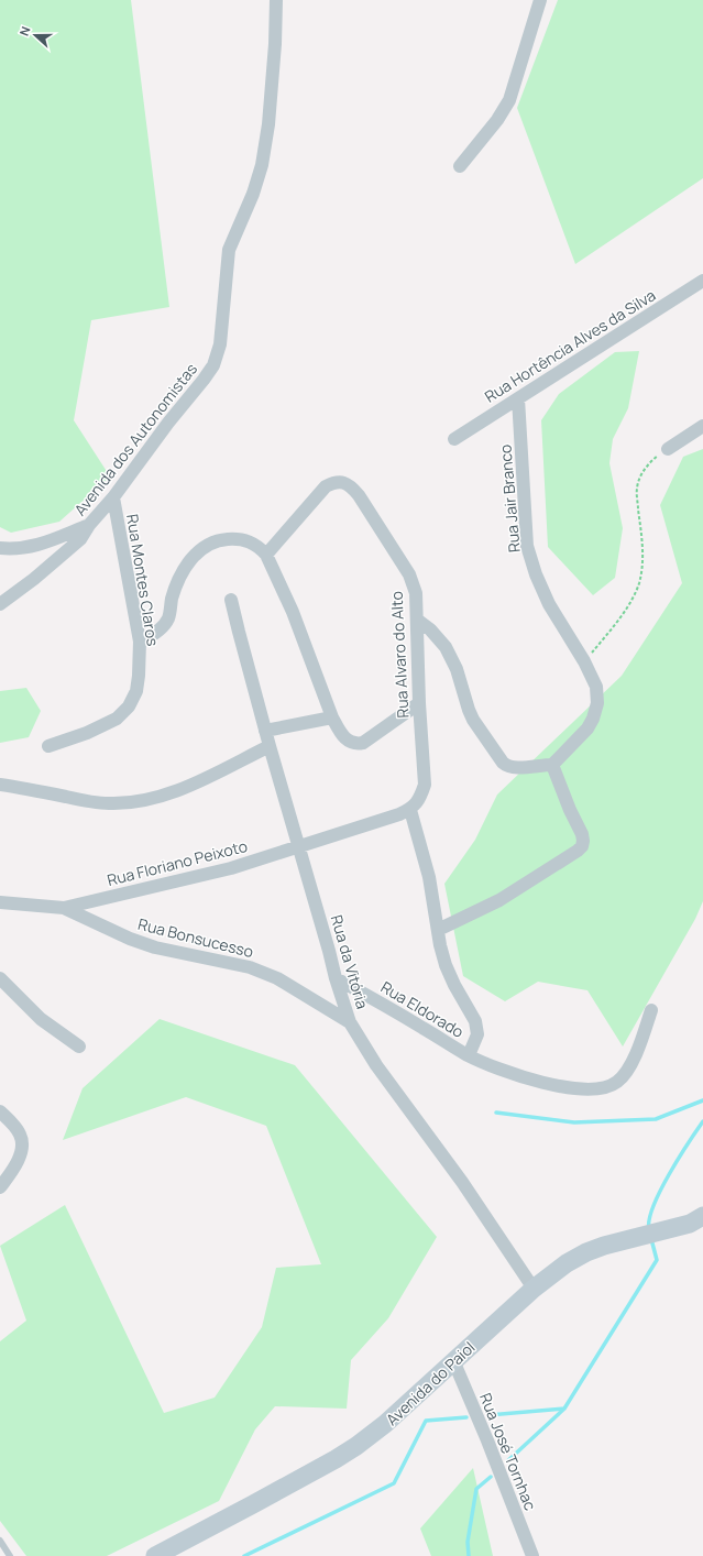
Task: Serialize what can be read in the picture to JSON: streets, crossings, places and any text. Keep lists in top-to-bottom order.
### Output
{
  "streets": {
    "street": [
      "Rua Hortência Alves da Silva",
      "Avenida dos Autonomistas",
      "Rua Jair Branco",
      "Rua Montes Claros",
      "Rua Alvaro do Alto",
      "Rua Floriano Peixoto",
      "Rua Bonsucesso",
      "Rua da Vitória",
      "Rua Eldorado",
      "Avenida do Paiol",
      "Rua José Tornhac"
    ]
  },
  "crossings": [
    ["Rua Hortência Alves da Silva", "Rua Jair Branco"],
    ["Avenida dos Autonomistas", "Rua Montes Claros"],
    ["Rua Floriano Peixoto", "Rua Bonsucesso"],
    ["Rua Floriano Peixoto", "Rua da Vitória"],
    ["Rua Bonsucesso", "Rua da Vitória"],
    ["Rua da Vitória", "Rua Eldorado"],
    ["Rua da Vitória", "Avenida do Paiol"],
    ["Avenida do Paiol", "Rua José Tornhac"]
  ],
  "north": "left"
}
